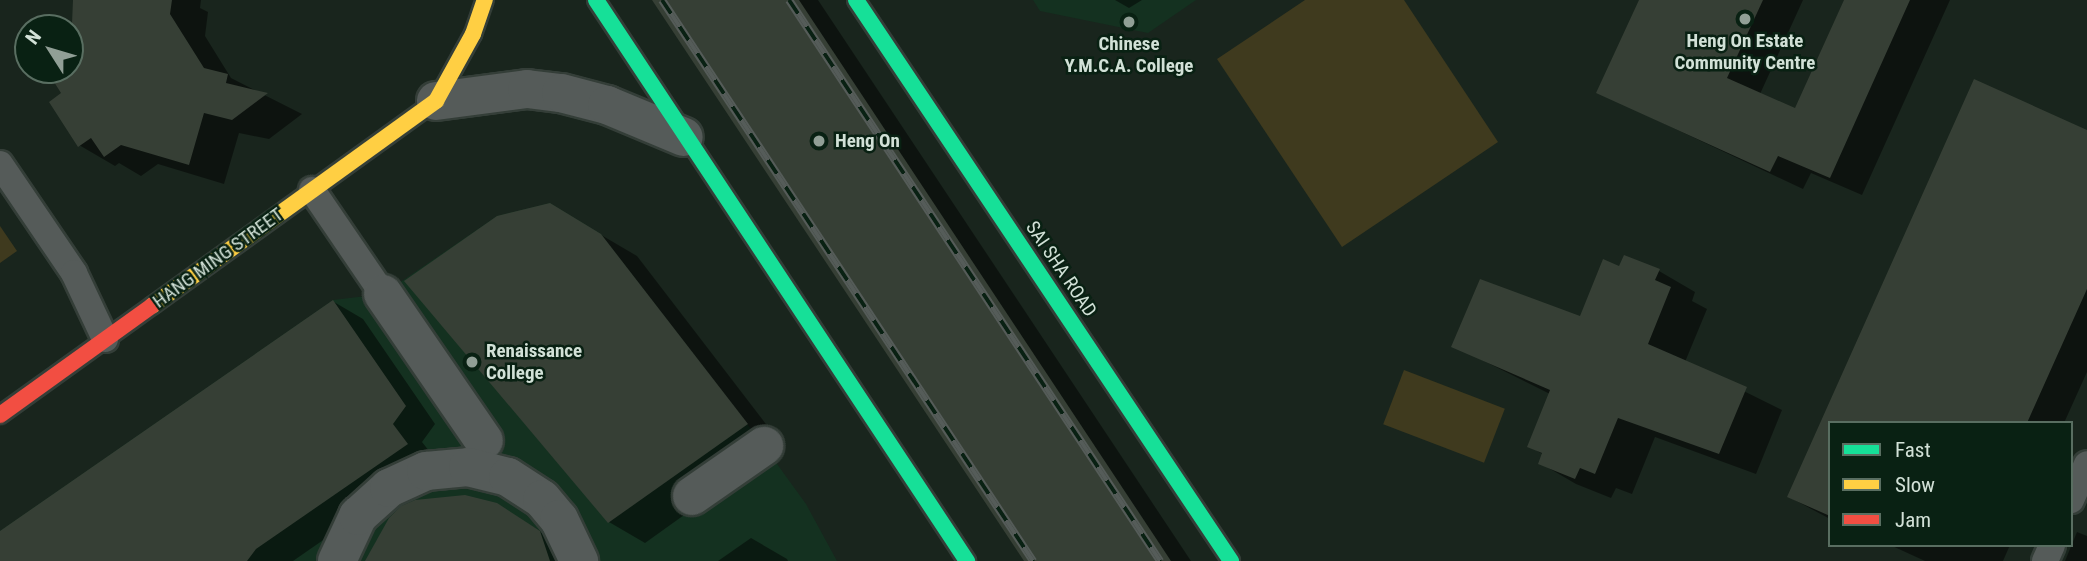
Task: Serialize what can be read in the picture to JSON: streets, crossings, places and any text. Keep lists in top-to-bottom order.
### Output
{
  "streets": {
    "main road": ["HANG MING STREET", "SAI SHA ROAD"]
  },
  "places": [
    "Heng On Estate Community Centre",
    "Chinese Y.M.C.A. College",
    "Heng On",
    "Renaissance College"
  ],
  "legend": ["Fast", "Slow", "Jam"],
  "north": "top left"
}
